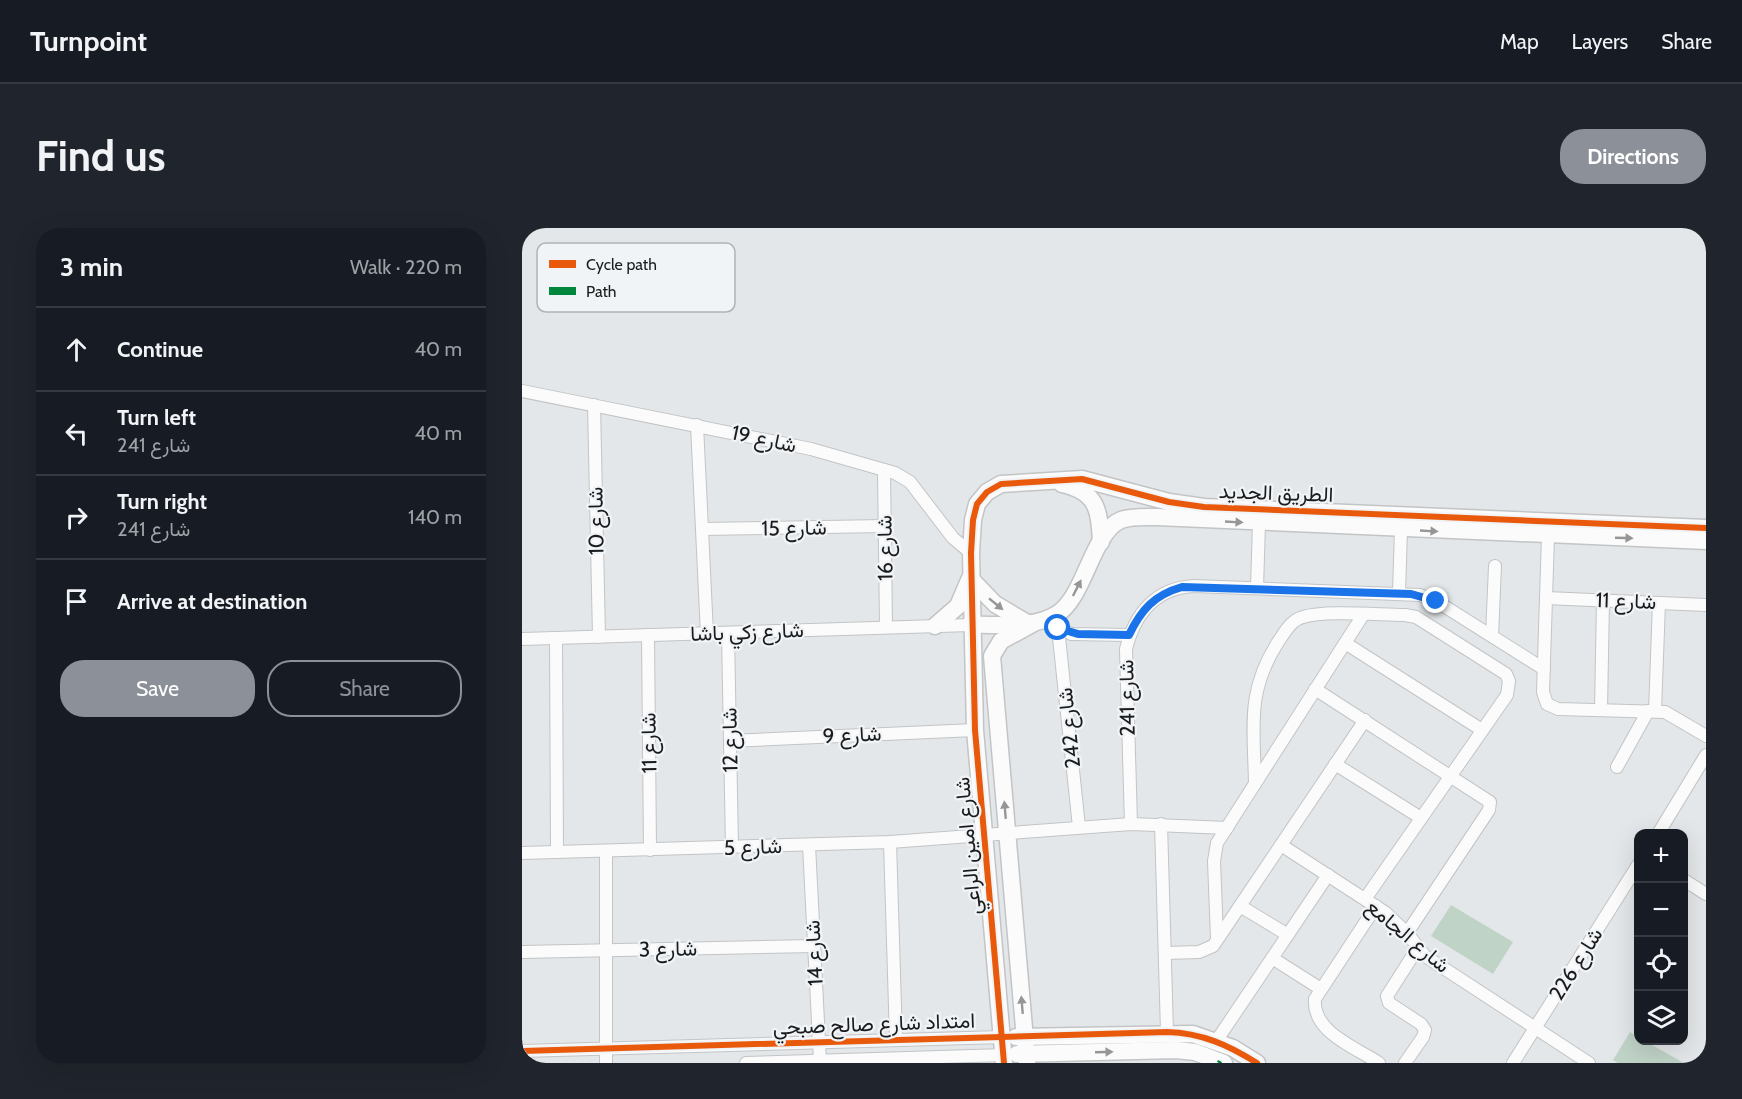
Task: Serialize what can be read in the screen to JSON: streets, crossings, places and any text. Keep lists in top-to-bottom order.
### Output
{
  "streets": {
    "street": [
      "شارع 19",
      "الطريق الجديد",
      "شارع 10",
      "شارع 15",
      "شارع 16",
      "شارع 11",
      "شارع زكي باشا",
      "شارع 241",
      "شارع 242",
      "شارع 9",
      "شارع 12",
      "شارع امين الراعي",
      "شارع 5",
      "شارع الجامع",
      "شارع 3",
      "شارع 14",
      "شارع 226",
      "امتداد شارع صالح صبحي"
    ]
  },
  "crossings": [
    ["شارع 19", "الطريق الجديد"],
    ["شارع 19", "شارع 10"],
    ["شارع 19", "شارع 16"],
    ["شارع 19", "شارع 242"],
    ["شارع 19", "شارع امين الراعي"],
    ["الطريق الجديد", "شارع زكي باشا"],
    ["الطريق الجديد", "شارع 242"],
    ["الطريق الجديد", "شارع امين الراعي"],
    ["شارع 10", "شارع زكي باشا"],
    ["شارع 15", "شارع 16"],
    ["شارع 16", "شارع زكي باشا"],
    ["شارع 11", "شارع زكي باشا"],
    ["شارع 11", "شارع 5"],
    ["شارع زكي باشا", "شارع 12"],
    ["شارع زكي باشا", "شارع امين الراعي"],
    ["شارع 241", "شارع 5"],
    ["شارع 242", "شارع امين الراعي"],
    ["شارع 242", "شارع 5"],
    ["شارع 9", "شارع 12"],
    ["شارع 9", "شارع امين الراعي"],
    ["شارع 12", "شارع 5"],
    ["شارع امين الراعي", "شارع 5"],
    ["شارع امين الراعي", "امتداد شارع صالح صبحي"],
    ["شارع 5", "شارع 14"],
    ["شارع الجامع", "شارع 226"],
    ["شارع 3", "شارع 14"],
    ["شارع 14", "امتداد شارع صالح صبحي"]
  ],
  "legend": ["Cycle path", "Path"],
  "page": {
    "header": "Turnpoint",
    "nav": ["Map", "Layers", "Share"],
    "buttons": [
      "Directions",
      ["Save", "Share"]
    ],
    "title": "Find us",
    "heading": ["3 min", "Walk · 220 m"],
    "list": [
      ["Continue", "40 m"],
      ["Turn left", "شارع 241", "40 m"],
      ["Turn right", "شارع 241", "140 m"],
      "Arrive at destination"
    ],
    "map_buttons": ["+", "−"]
  }
}
